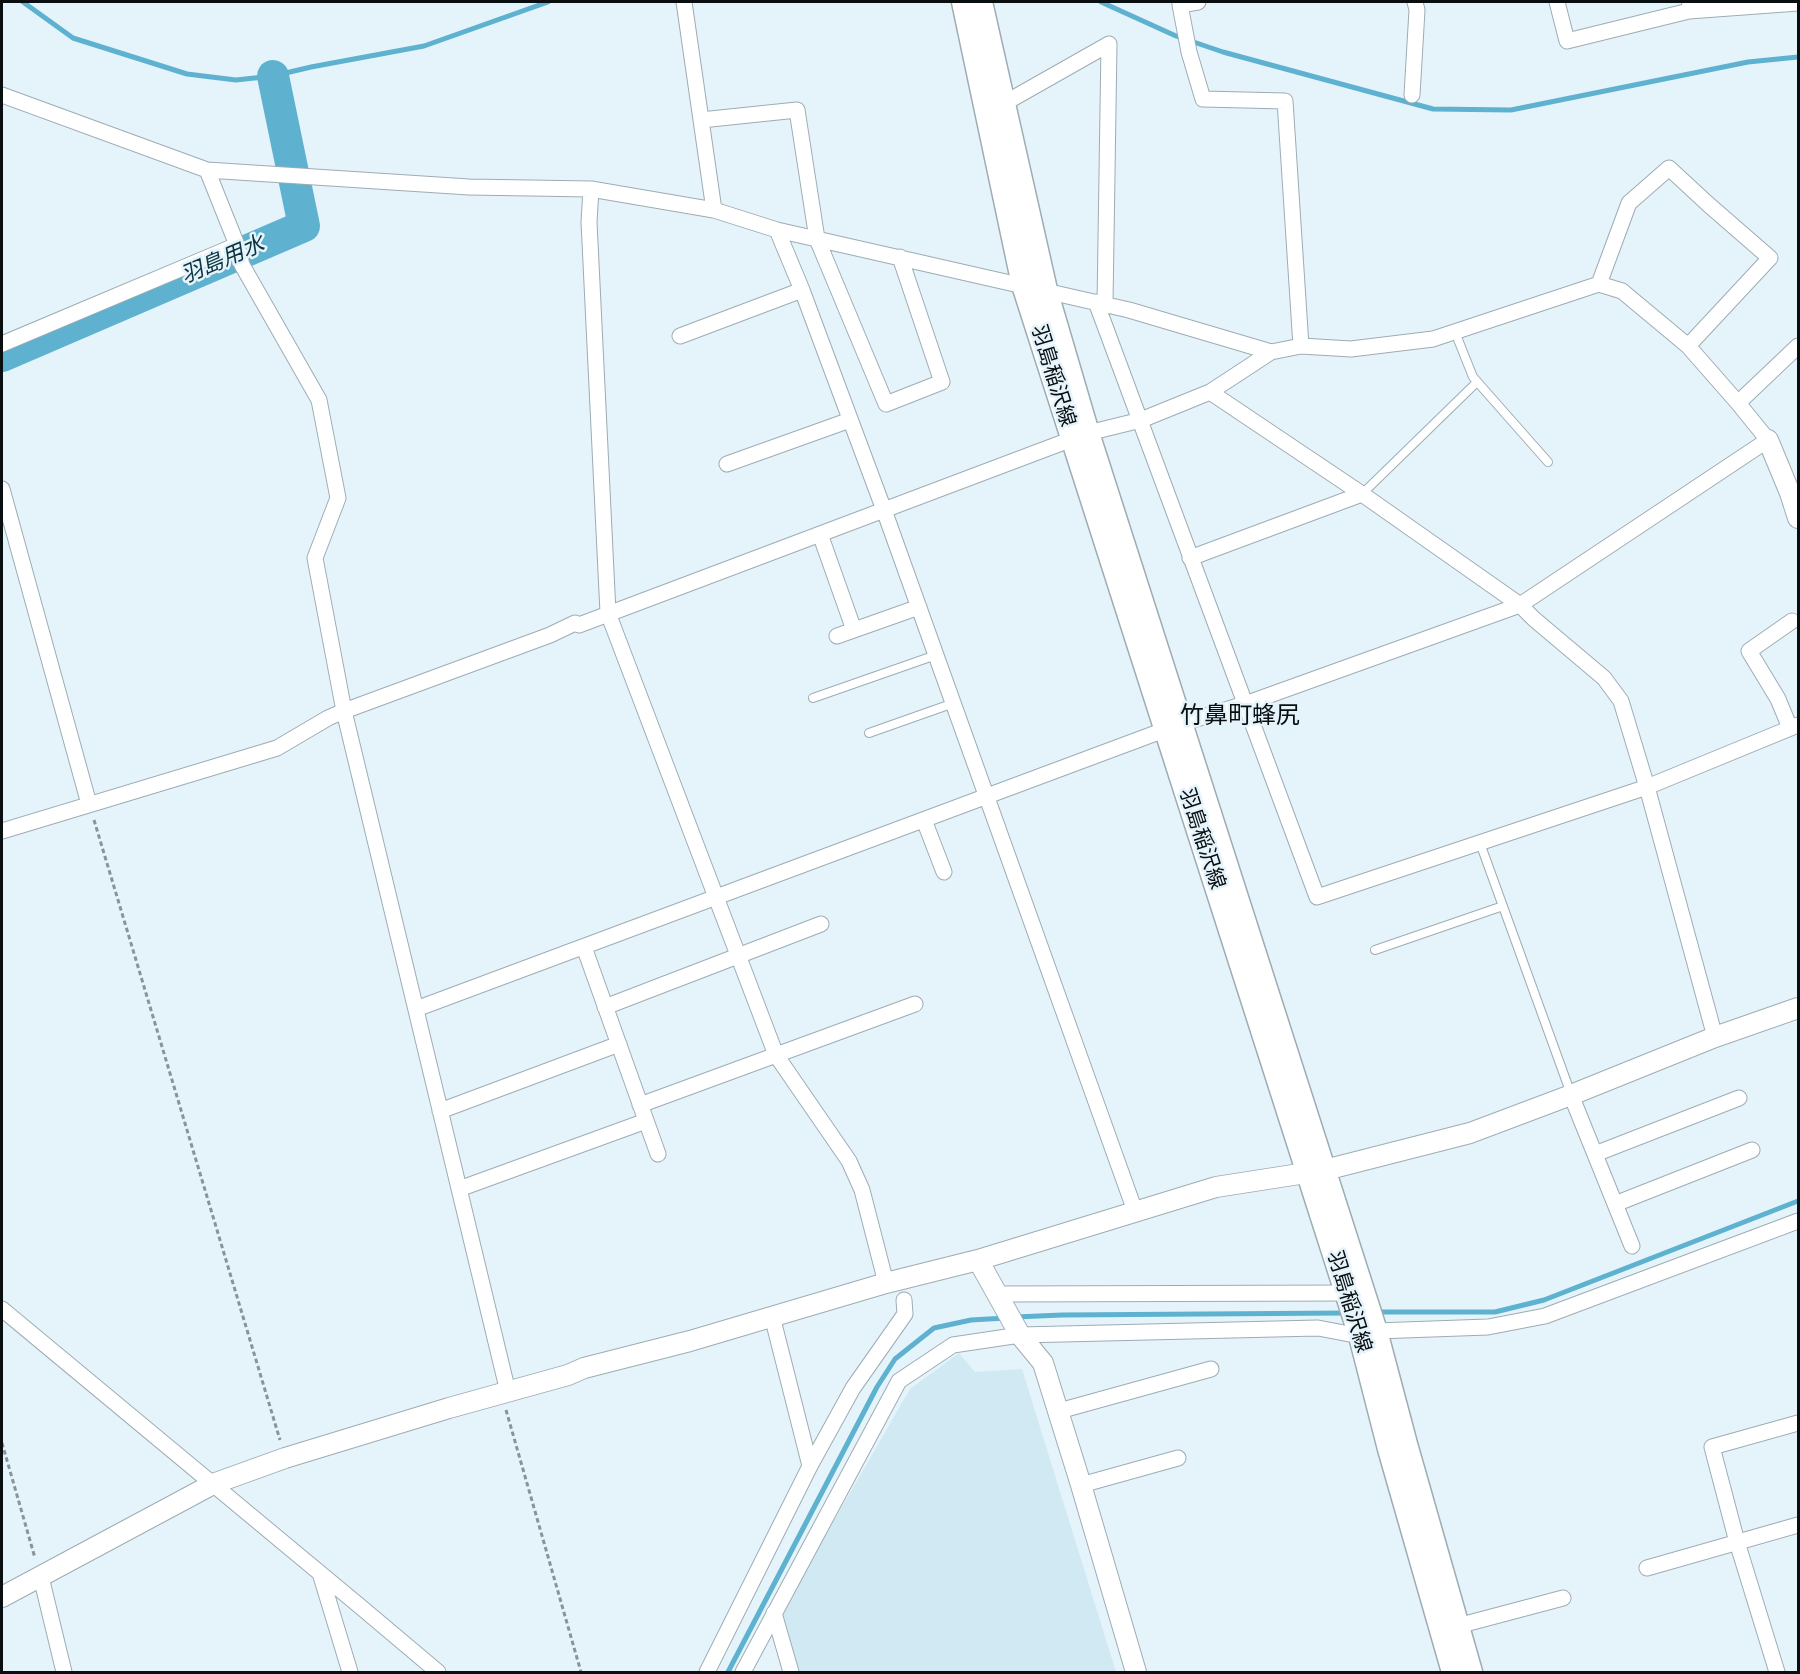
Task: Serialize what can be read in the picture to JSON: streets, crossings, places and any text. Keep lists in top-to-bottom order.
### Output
{
  "streets": {
    "main road": ["羽島稲沢線"]
  },
  "districts": ["竹鼻町蜂尻"],
  "water": ["羽島用水"]
}
